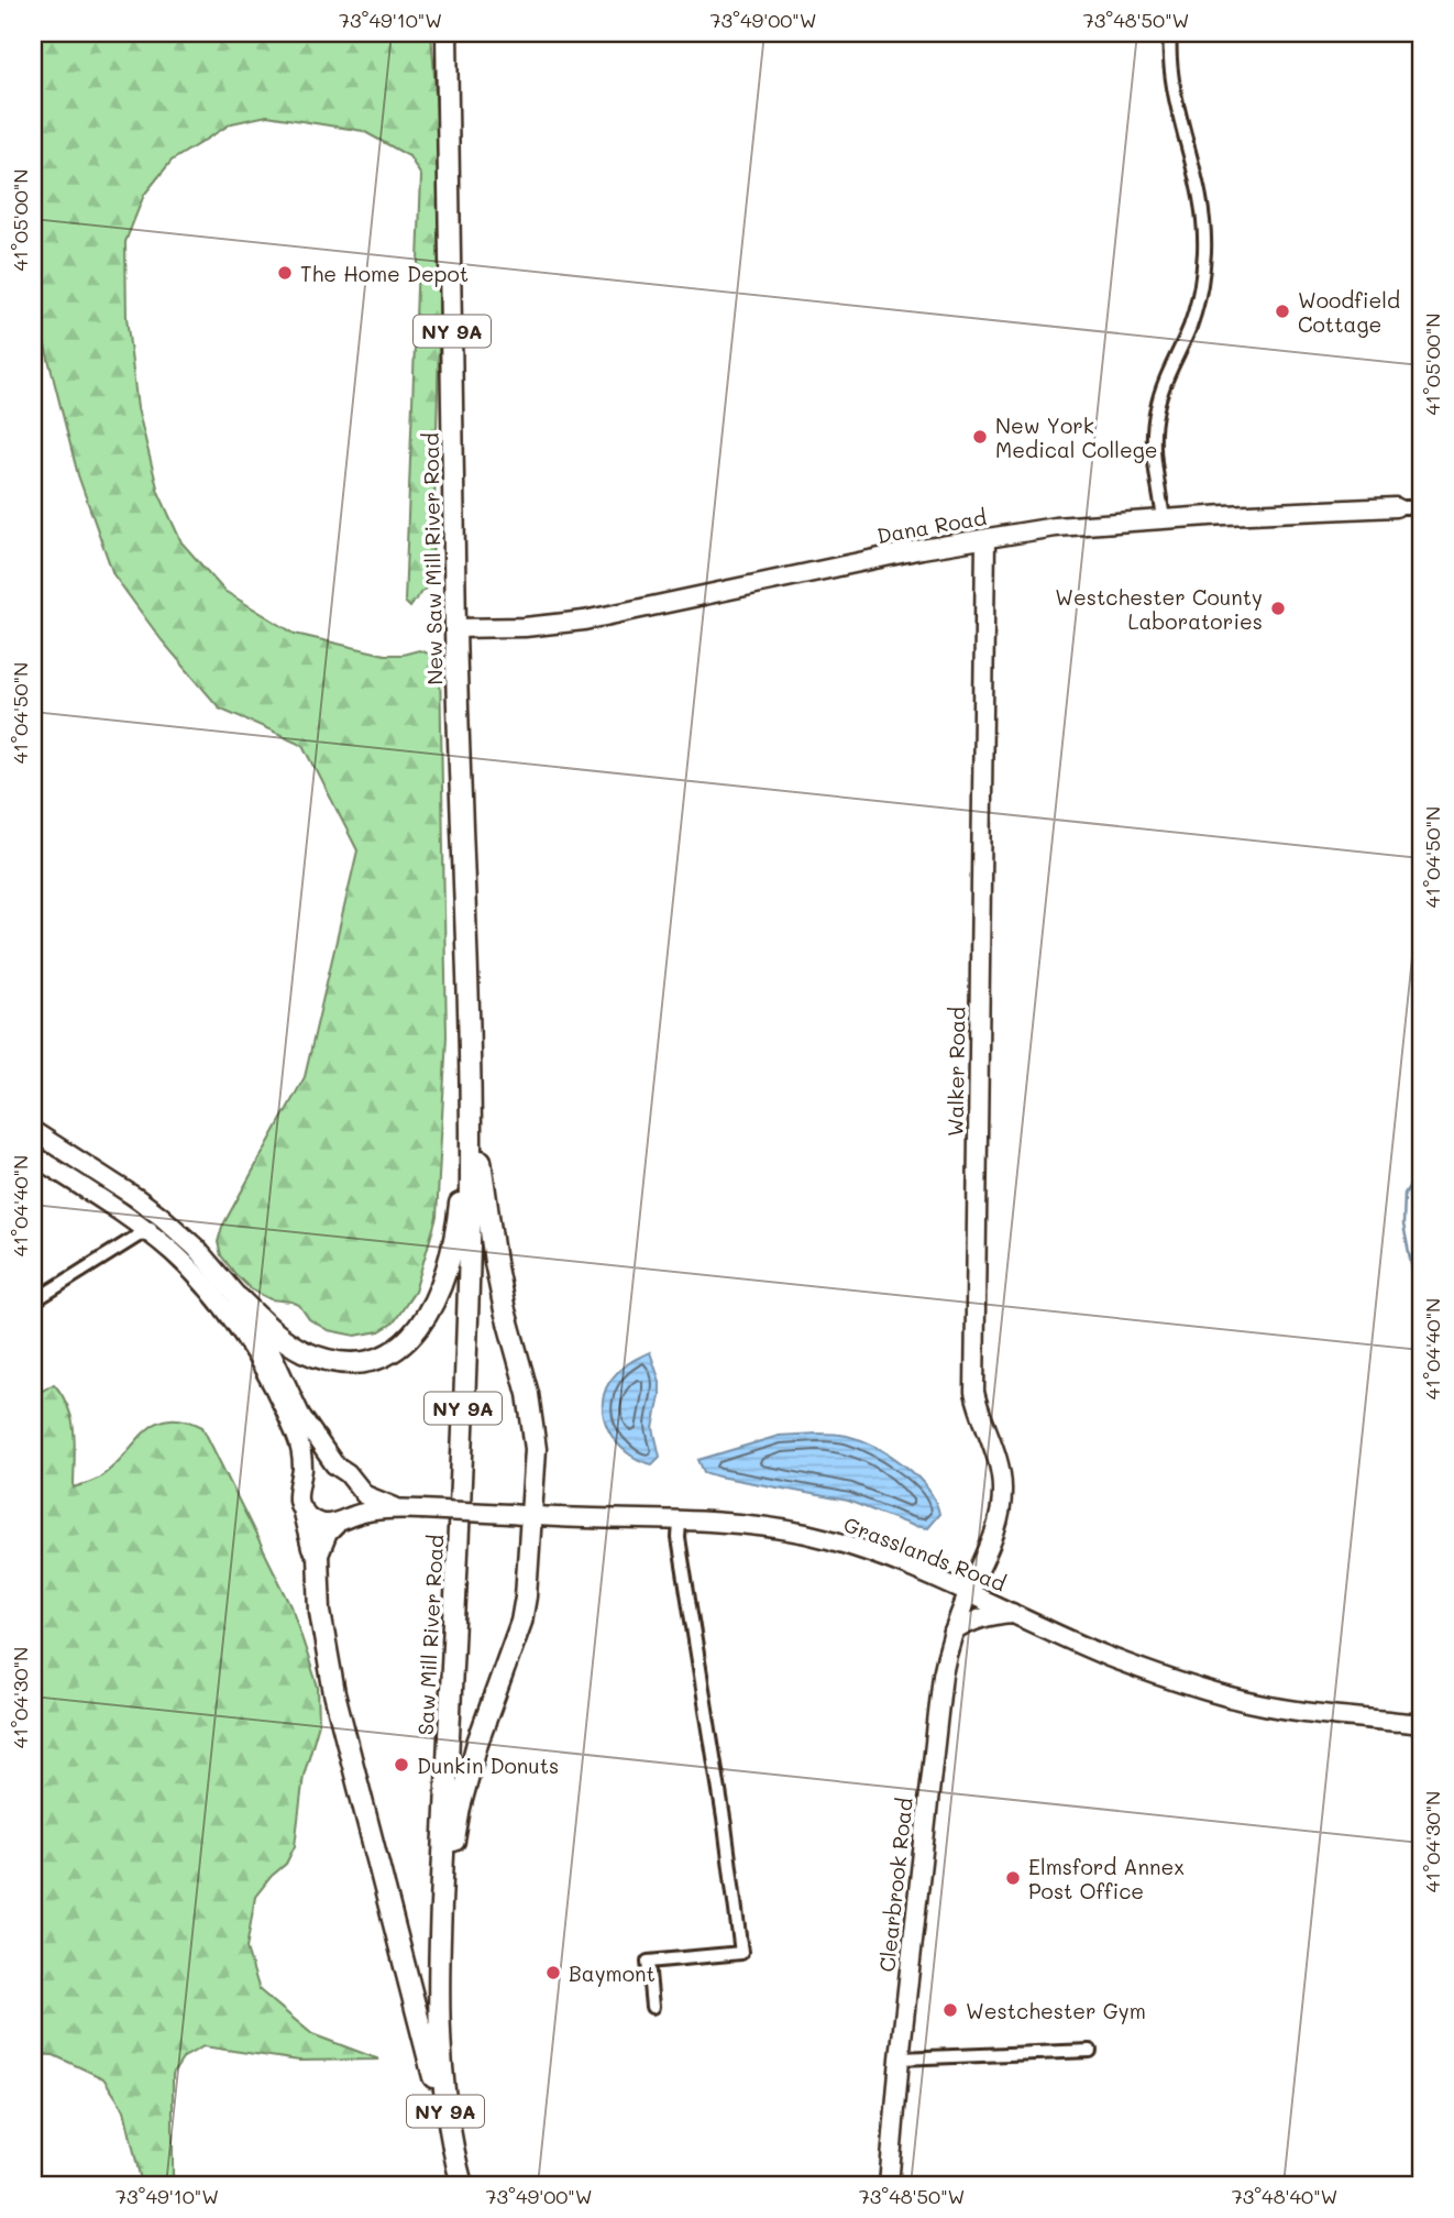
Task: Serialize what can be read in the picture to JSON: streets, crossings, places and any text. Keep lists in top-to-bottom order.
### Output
{
  "streets": {
    "main road": ["NY 9A", "New Saw Mill River Road", "Saw Mill River Road"],
    "street": [
      "Dana Road",
      "Walker Road",
      "Grasslands Road",
      "Clearbrook Road"
    ]
  },
  "crossings": [
    ["Dana Road", "New Saw Mill River Road"],
    ["Dana Road", "Walker Road"],
    ["New Saw Mill River Road", "Saw Mill River Road"],
    ["Walker Road", "Grasslands Road"],
    ["Walker Road", "Clearbrook Road"],
    ["Grasslands Road", "Clearbrook Road"]
  ],
  "places": [
    "The Home Depot",
    "Woodfield Cottage",
    "New York Medical College",
    "Westchester County Laboratories",
    "Dunkin Donuts",
    "Elmsford Annex Post Office",
    "Baymont",
    "Westchester Gym"
  ],
  "coordinates": [
    "73°49'10\"W",
    "73°49'00\"W",
    "73°48'50\"W",
    "41°05'00\"N",
    "41°04'50\"N",
    "41°04'40\"N",
    "41°04'30\"N",
    "73°48'40\"W"
  ]
}
